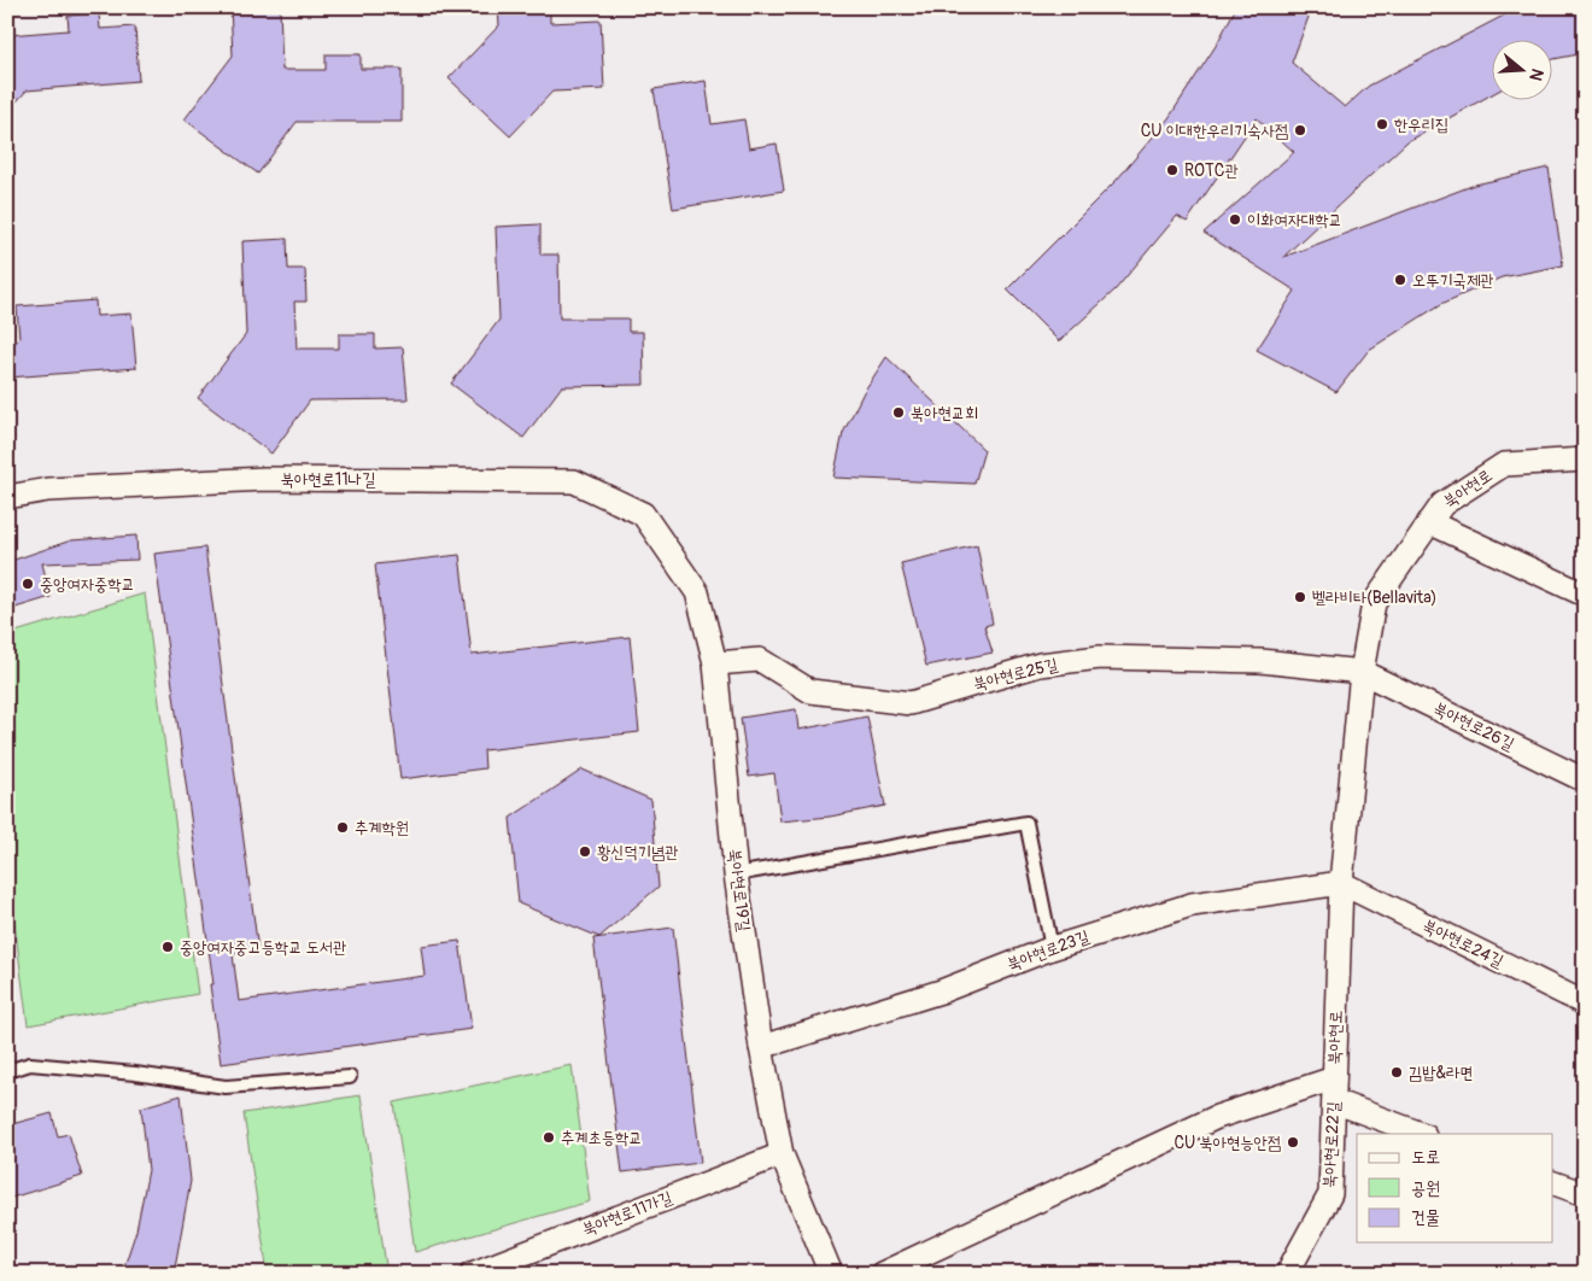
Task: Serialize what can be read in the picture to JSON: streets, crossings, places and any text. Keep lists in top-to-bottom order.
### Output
{
  "streets": {
    "street": [
      "북아현로11나길",
      "북아현로",
      "북아현로25길",
      "북아현로26길",
      "북아현로19길",
      "북아현로24길",
      "북아현로23길",
      "북아현로22길",
      "북아현로11가길"
    ]
  },
  "crossings": [
    ["북아현로11나길", "북아현로19길"],
    ["북아현로", "북아현로25길"],
    ["북아현로", "북아현로26길"],
    ["북아현로", "북아현로24길"],
    ["북아현로", "북아현로23길"],
    ["북아현로", "북아현로22길"],
    ["북아현로25길", "북아현로26길"],
    ["북아현로25길", "북아현로19길"],
    ["북아현로19길", "북아현로23길"],
    ["북아현로19길", "북아현로11가길"],
    ["북아현로24길", "북아현로23길"]
  ],
  "places": [
    "한우리집",
    "CU 이대한우리기숙사점",
    "ROTC관",
    "이화여자대학교",
    "오뚜기국제관",
    "북아현교회",
    "중앙여자중학교",
    "벨라비타(Bellavita)",
    "추계학원",
    "황신덕기념관",
    "중앙여자중고등학교 도서관",
    "김밥&라면",
    "추계초등학교",
    "CU 북아현능안점"
  ],
  "legend": ["도로", "공원", "건물"],
  "north": "right"
}
